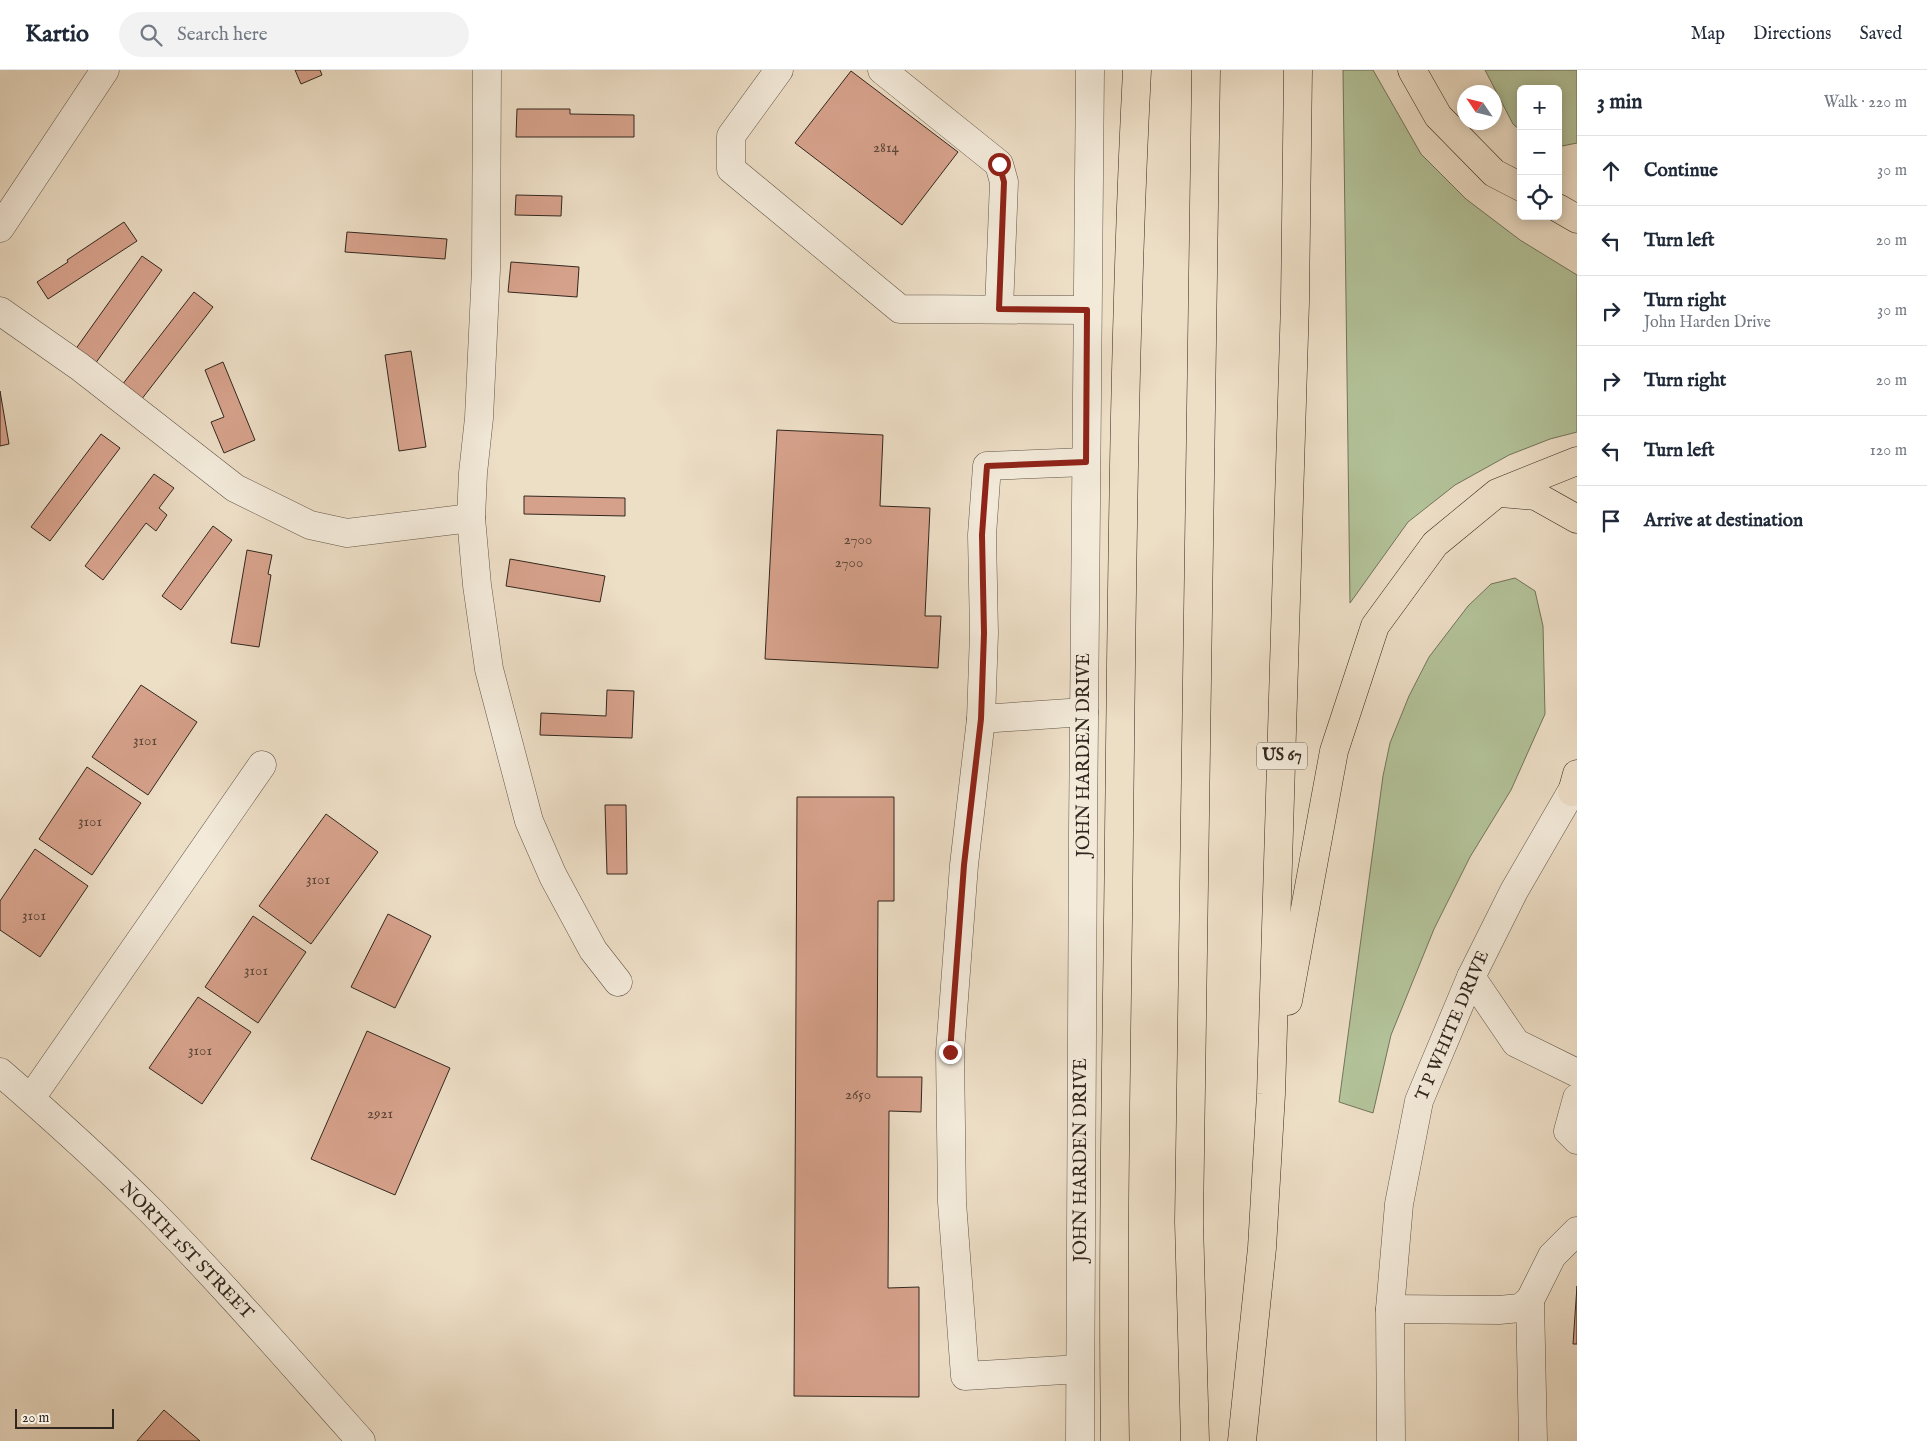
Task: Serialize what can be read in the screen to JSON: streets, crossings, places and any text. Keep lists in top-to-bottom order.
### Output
{
  "streets": {
    "highway": ["US 67"],
    "street": ["JOHN HARDEN DRIVE", "T P WHITE DRIVE", "NORTH 1ST STREET"]
  },
  "house_numbers": [
    "2814",
    "2700",
    "2700",
    "3101",
    "3101",
    "3101",
    "3101",
    "3101",
    "3101",
    "2650",
    "2921"
  ],
  "scale_bar": "20 m",
  "north": "top left",
  "page": {
    "header": "Kartio",
    "search": "Search here",
    "nav": ["Map", "Directions", "Saved"],
    "heading": ["3 min", "Walk · 220 m"],
    "map_buttons": ["+", "−"],
    "list": [
      ["Continue", "30 m"],
      ["Turn left", "20 m"],
      ["Turn right", "John Harden Drive", "30 m"],
      ["Turn right", "20 m"],
      ["Turn left", "120 m"],
      "Arrive at destination"
    ],
    "scale": "20 m"
  }
}
